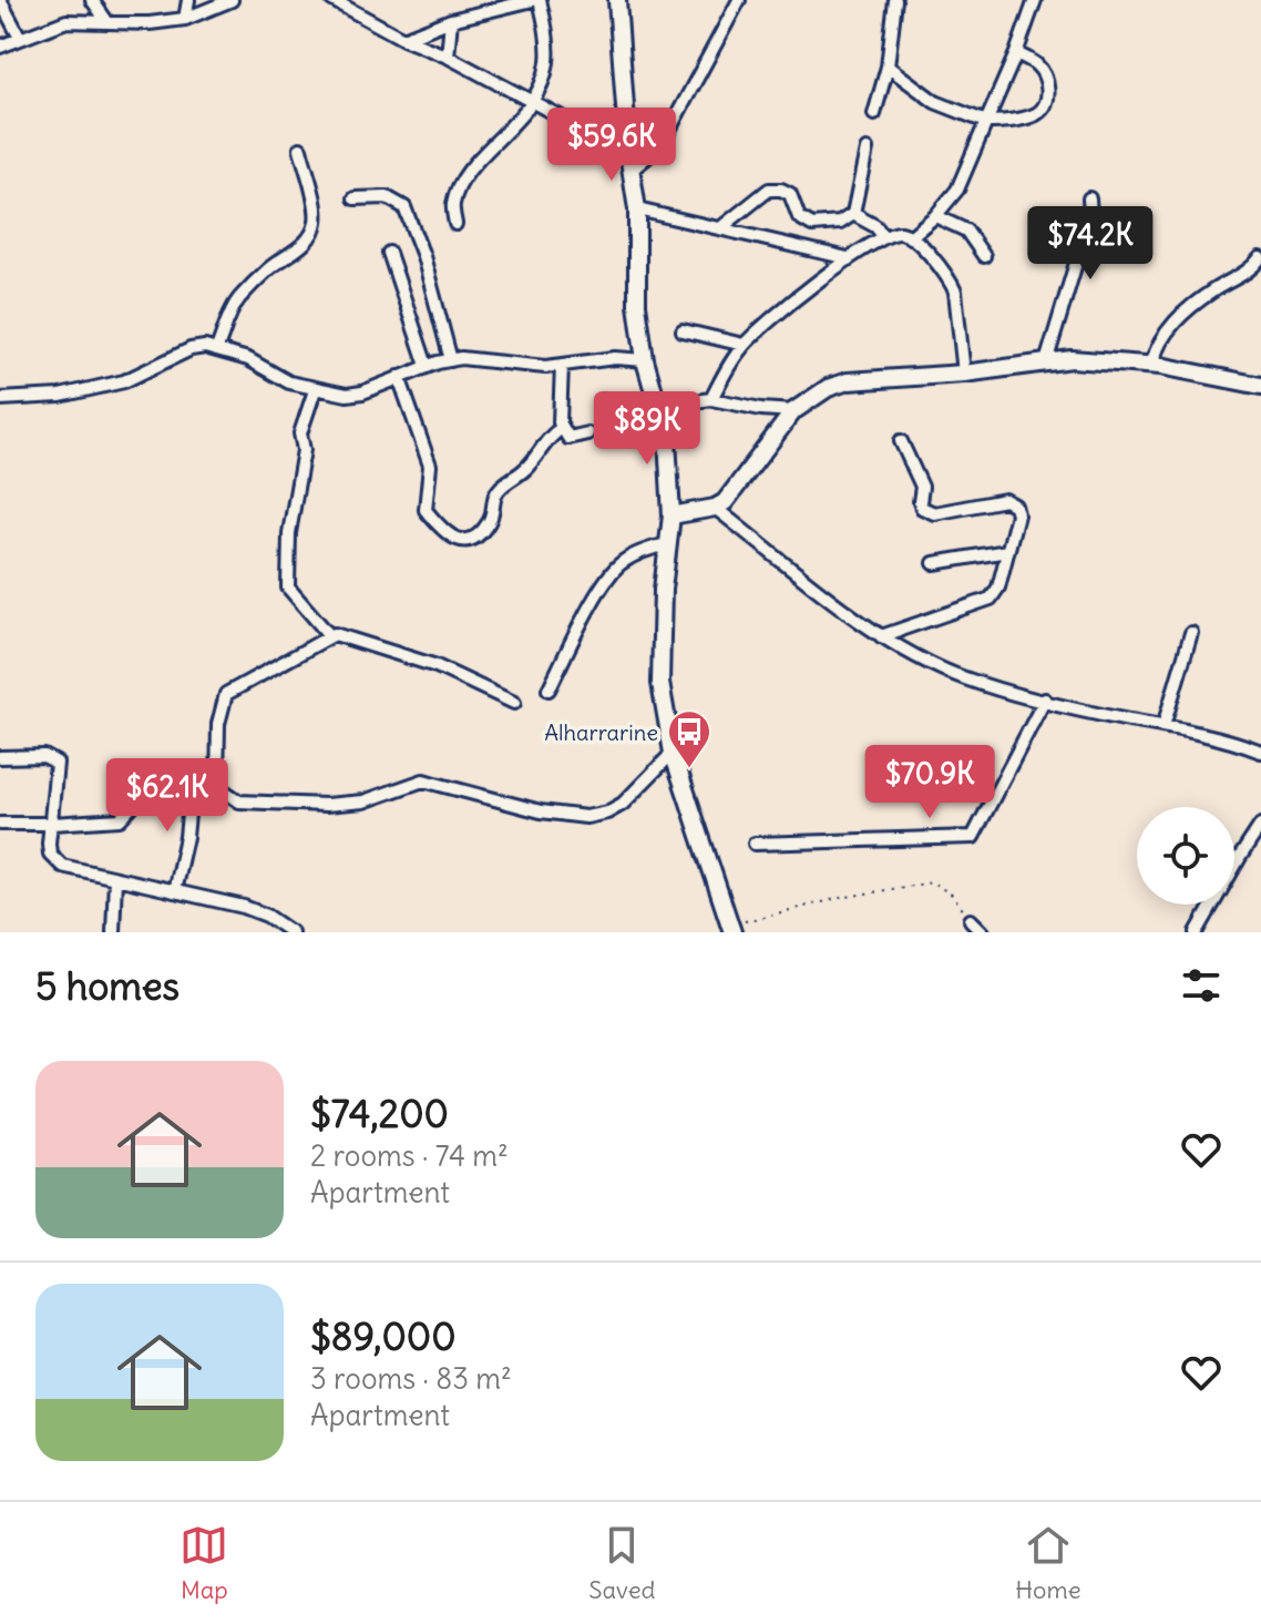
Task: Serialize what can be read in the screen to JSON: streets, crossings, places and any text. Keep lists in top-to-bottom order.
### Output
{
  "places": {
    "bus stop": ["Alharrarine"]
  },
  "page": {
    "price": [
      "$59.6K",
      "$74.2K",
      "$89K",
      "$70.9K",
      "$62.1K"
    ],
    "heading": "5 homes",
    "list": [
      {
        "name": "$74,200",
        "note": "2 rooms · 74 m² · Apartment"
      },
      {
        "name": "$89,000",
        "note": "3 rooms · 83 m² · Apartment"
      }
    ],
    "tabs": ["Map", "Saved", "Home"]
  }
}
